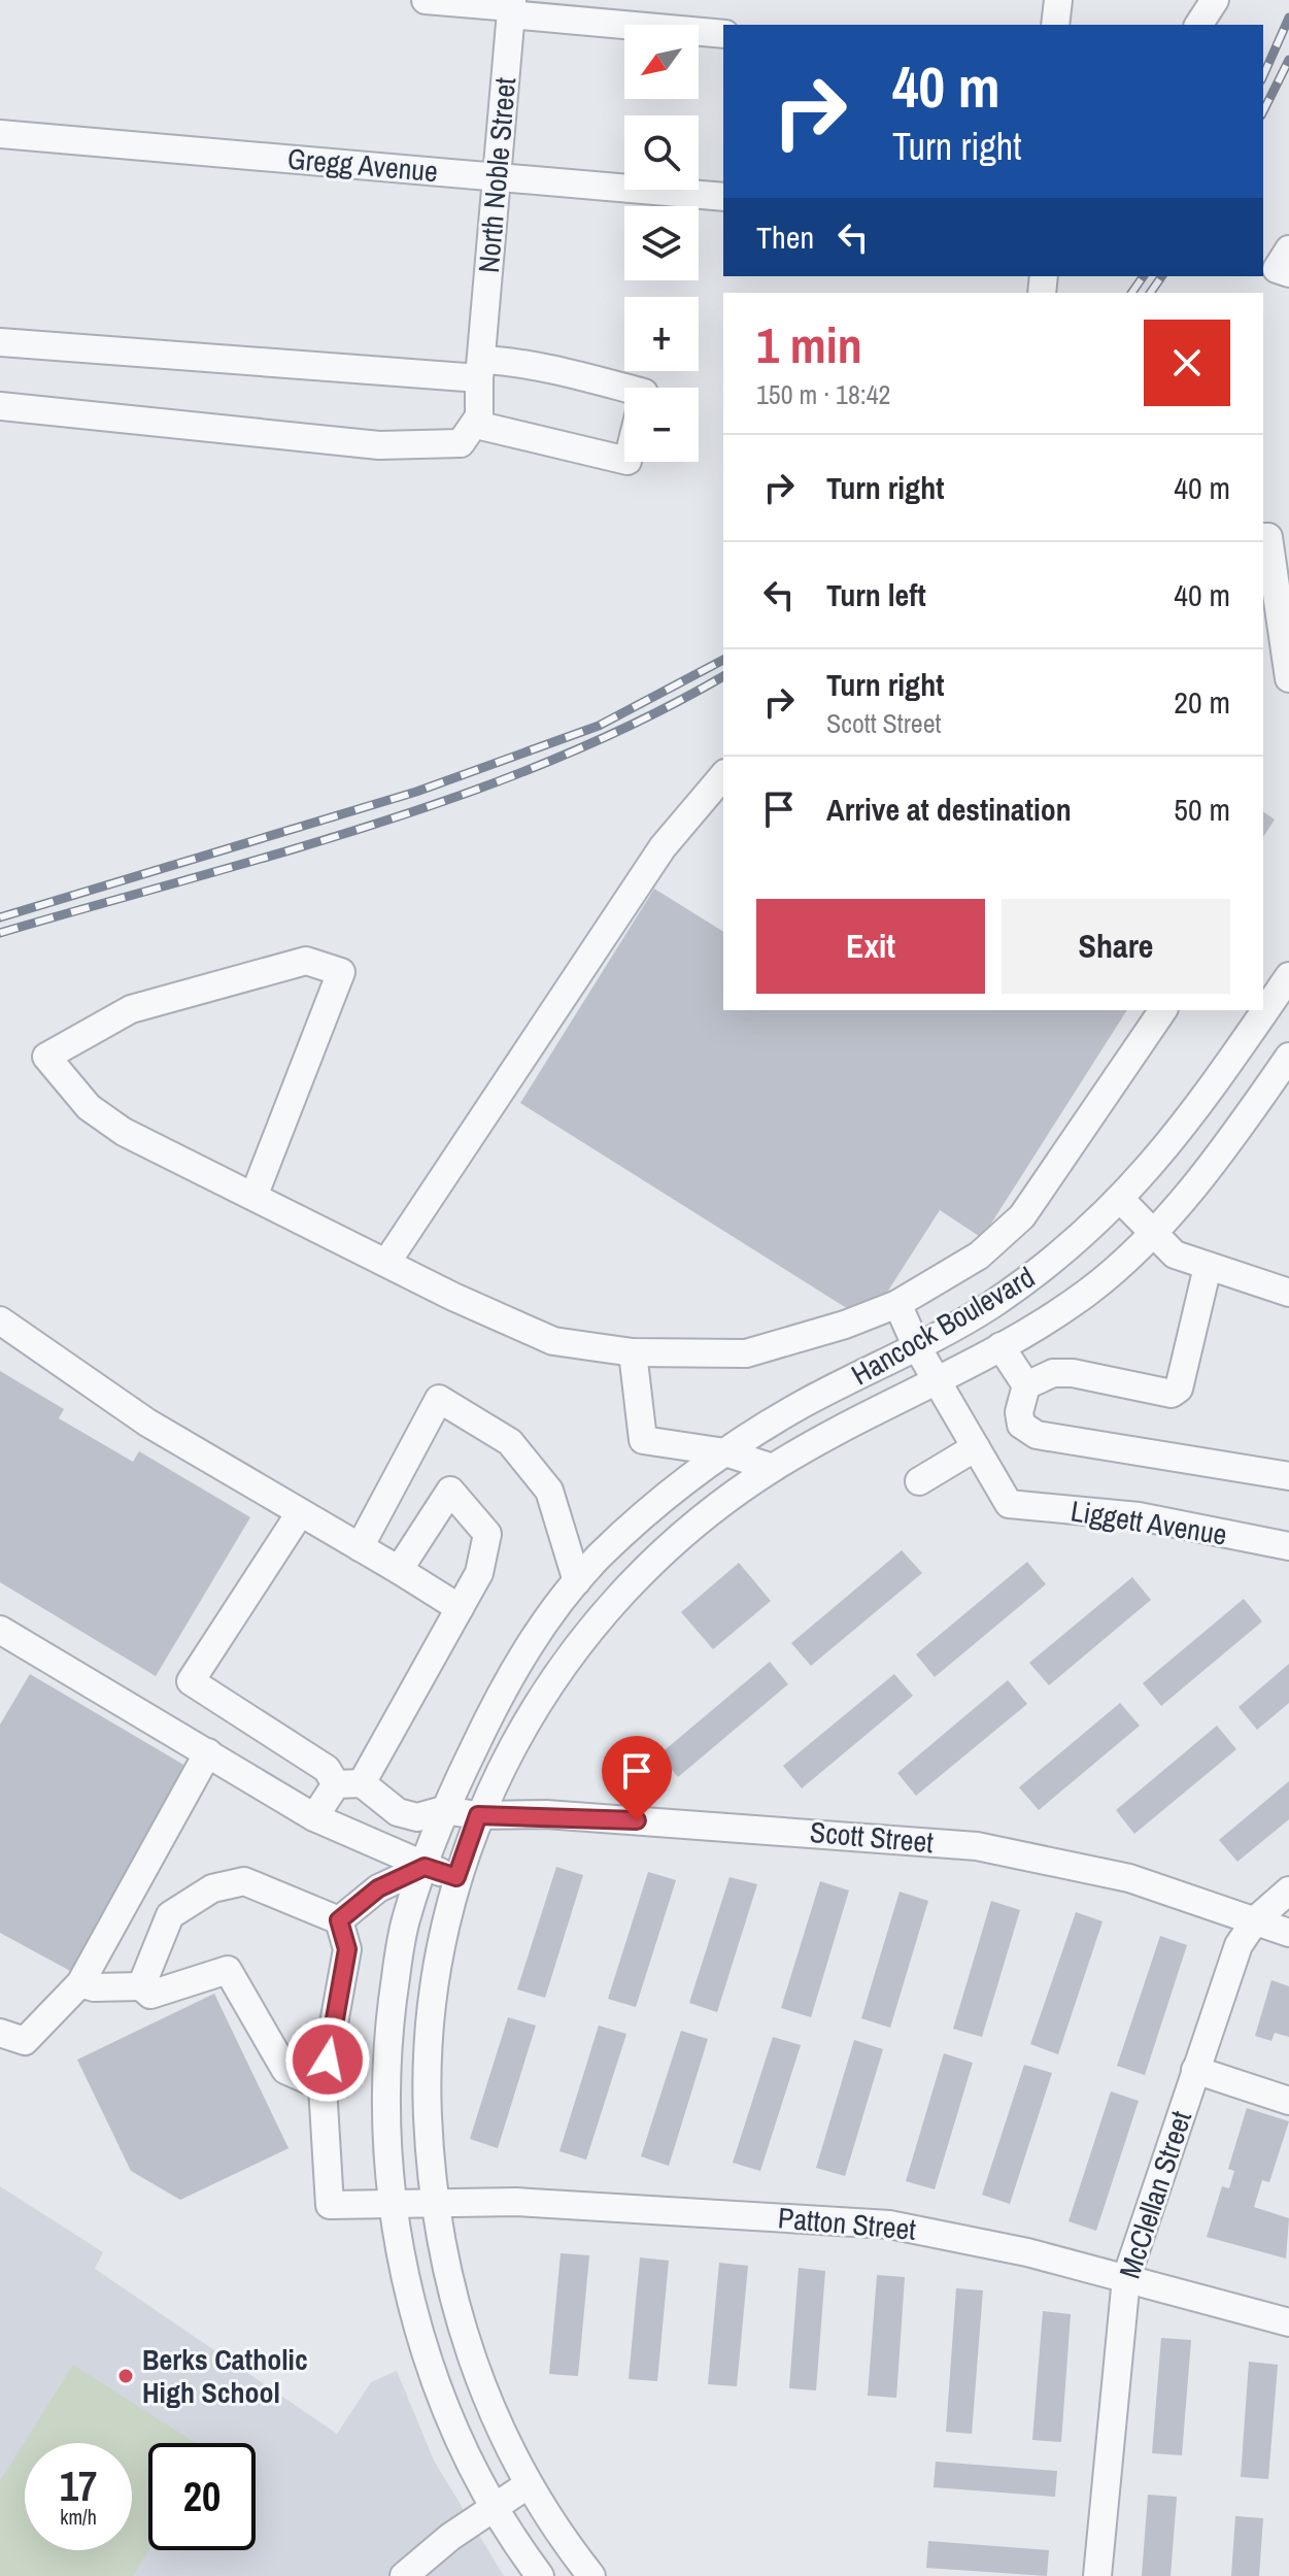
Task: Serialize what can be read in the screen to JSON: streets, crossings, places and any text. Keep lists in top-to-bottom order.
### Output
{
  "streets": {
    "street": [
      "Gregg Avenue",
      "North Noble Street",
      "Hancock Boulevard",
      "Liggett Avenue",
      "Scott Street",
      "McClellan Street",
      "Patton Street"
    ]
  },
  "crossings": [
    ["Gregg Avenue", "North Noble Street"],
    ["Hancock Boulevard", "Scott Street"],
    ["Hancock Boulevard", "Patton Street"],
    ["Scott Street", "McClellan Street"],
    ["McClellan Street", "Patton Street"]
  ],
  "places": ["Berks Catholic High School"],
  "north": "bottom left",
  "page": {
    "map_buttons": ["+", "−"],
    "turn": ["40 m", "Turn right"],
    "then": "Then",
    "heading": ["1 min", "150 m · 18:42"],
    "list": [
      {
        "name": "Turn right",
        "value": "40 m"
      },
      {
        "name": "Turn left",
        "value": "40 m"
      },
      {
        "name": "Turn right",
        "note": "Scott Street",
        "value": "20 m"
      },
      {
        "name": "Arrive at destination",
        "value": "50 m"
      }
    ],
    "buttons": ["Exit", "Share"],
    "speed": "17 km/h",
    "limit": "20"
  }
}
